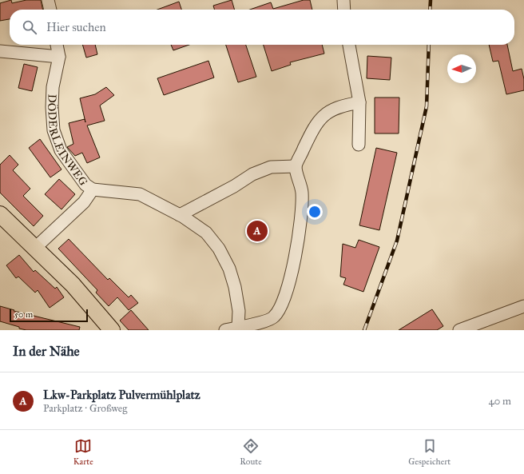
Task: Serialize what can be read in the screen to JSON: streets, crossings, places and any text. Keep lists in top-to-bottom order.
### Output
{
  "streets": {
    "street": ["DÖDERLEINWEG"]
  },
  "scale_bar": "50 m",
  "north": "left",
  "page": {
    "search": "Hier suchen",
    "pins": "A",
    "scale": "50 m",
    "heading": "In der Nähe",
    "list": [
      {
        "mark": "A",
        "name": "Lkw-Parkplatz Pulvermühlplatz",
        "note": "Parkplatz · Großweg",
        "value": "40 m"
      }
    ],
    "nav": ["Karte", "Route", "Gespeichert"]
  }
}
